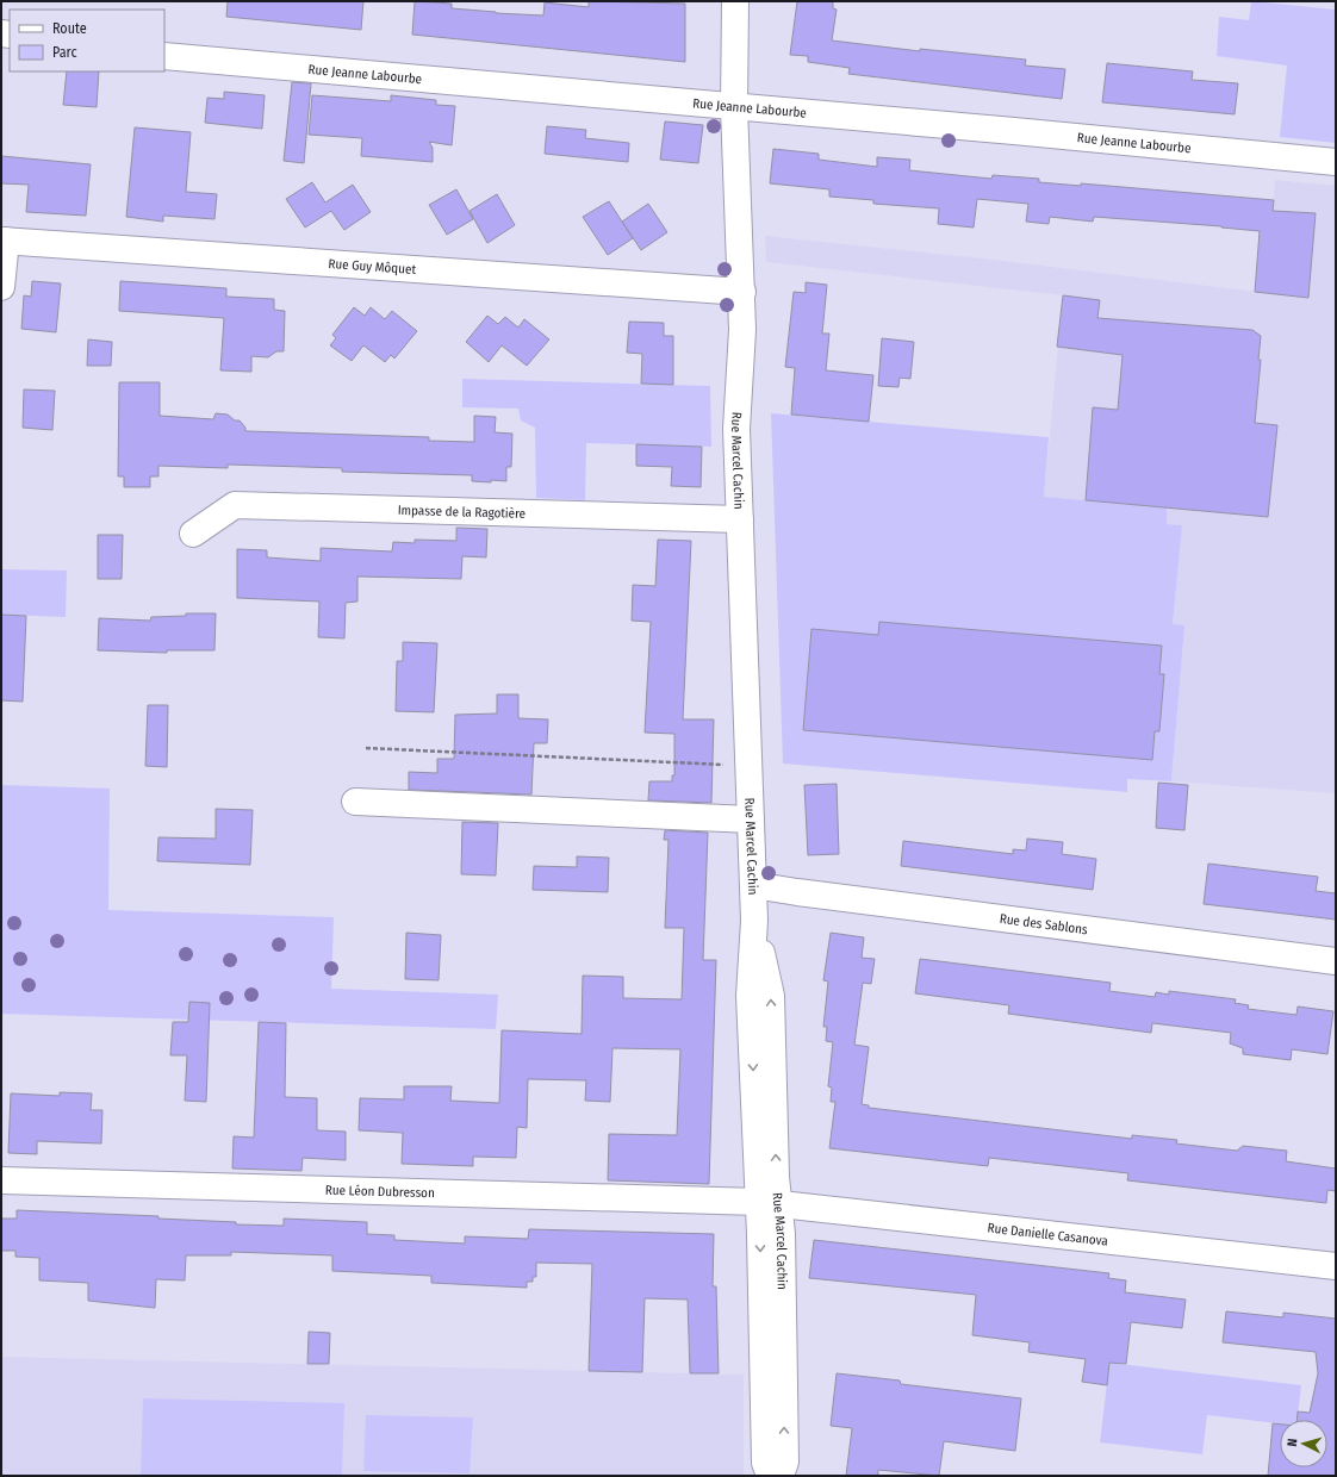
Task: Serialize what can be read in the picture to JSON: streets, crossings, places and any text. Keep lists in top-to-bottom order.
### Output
{
  "streets": {
    "street": [
      "Rue Jeanne Labourbe",
      "Rue Guy Môquet",
      "Rue Marcel Cachin",
      "Impasse de la Ragotière",
      "Rue des Sablons",
      "Rue Léon Dubresson",
      "Rue Danielle Casanova"
    ]
  },
  "crossings": [
    ["Rue Jeanne Labourbe", "Rue Marcel Cachin"],
    ["Rue Guy Môquet", "Rue Marcel Cachin"],
    ["Rue Marcel Cachin", "Impasse de la Ragotière"],
    ["Rue Marcel Cachin", "Rue des Sablons"],
    ["Rue Marcel Cachin", "Rue Léon Dubresson"],
    ["Rue Marcel Cachin", "Rue Danielle Casanova"],
    ["Rue Léon Dubresson", "Rue Danielle Casanova"]
  ],
  "legend": ["Route", "Parc"],
  "north": "left"
}
